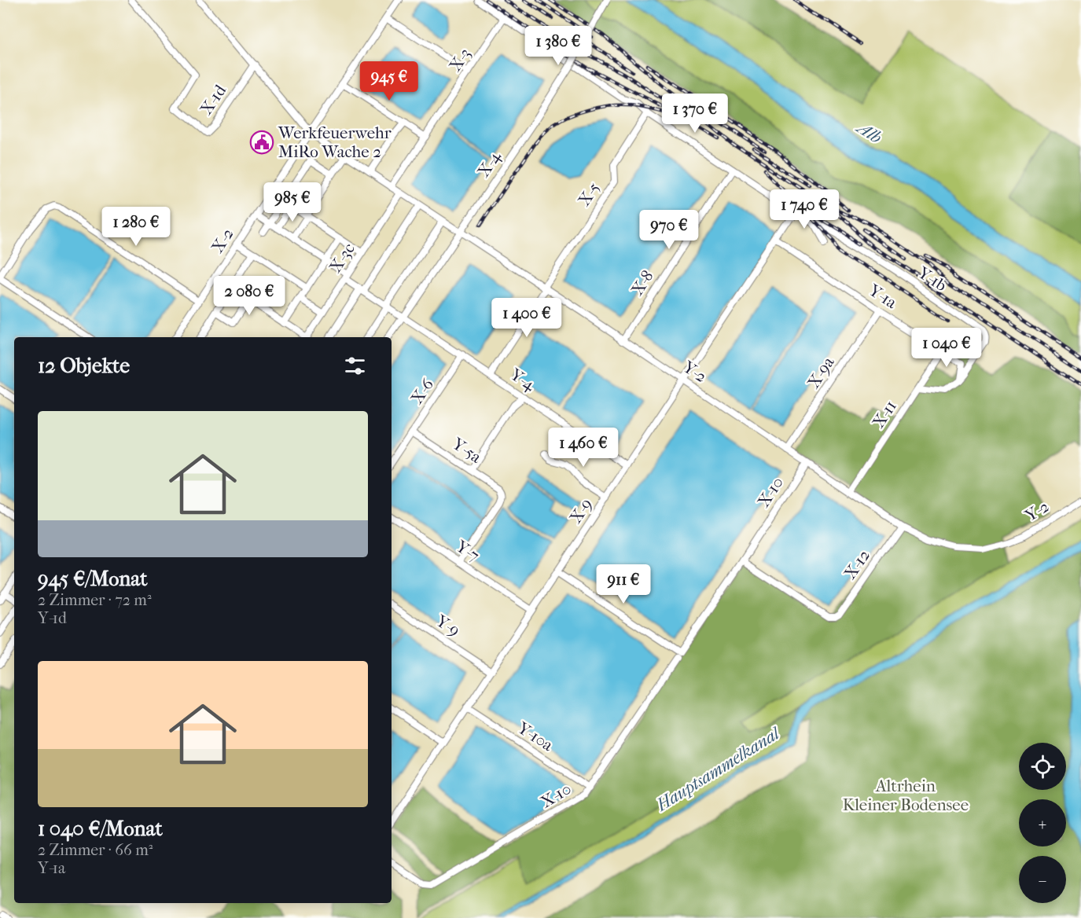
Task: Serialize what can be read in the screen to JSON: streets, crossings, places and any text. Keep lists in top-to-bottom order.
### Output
{
  "streets": {
    "street": [
      "X-3",
      "X-1d",
      "X-4",
      "X-5",
      "X-2",
      "X-3c",
      "Y-1b",
      "X-8",
      "Y-1a",
      "Y-2",
      "X-9a",
      "Y-4",
      "X-6",
      "X-11",
      "Y-5a",
      "X-10",
      "X-9",
      "Y-7",
      "X-12",
      "Y-9",
      "Y-10a"
    ]
  },
  "crossings": [
    ["X-3", "Y-1b"],
    ["X-3", "Y-2"],
    ["X-4", "Y-2"],
    ["X-4", "Y-4"],
    ["X-5", "Y-1b"],
    ["X-5", "Y-2"],
    ["X-5", "Y-4"],
    ["X-2", "Y-2"],
    ["X-2", "Y-4"],
    ["X-3c", "Y-2"],
    ["X-3c", "Y-4"],
    ["Y-1b", "X-8"],
    ["Y-1b", "Y-1a"],
    ["Y-1b", "X-9"],
    ["X-8", "Y-2"],
    ["Y-1a", "X-9a"],
    ["Y-1a", "X-11"],
    ["Y-1a", "X-9"],
    ["Y-2", "X-9a"],
    ["Y-2", "X-11"],
    ["Y-2", "X-10"],
    ["Y-2", "X-9"],
    ["Y-2", "X-12"],
    ["Y-4", "X-6"],
    ["Y-4", "X-9"],
    ["X-6", "Y-5a"],
    ["Y-5a", "Y-7"],
    ["X-10", "X-12"],
    ["X-10", "Y-10a"],
    ["X-9", "Y-7"],
    ["X-9", "Y-9"],
    ["X-9", "Y-10a"]
  ],
  "water": ["Alb", "Hauptsammelkanal"],
  "parks": ["Altrhein Kleiner Bodensee"],
  "places": {
    "public building": ["Werkfeuerwehr MiRo Wache 2"]
  },
  "page": {
    "price": [
      "1 380 €",
      "945 €",
      "1 370 €",
      "985 €",
      "1 740 €",
      "1 280 €",
      "970 €",
      "2 080 €",
      "1 400 €",
      "1 040 €",
      "1 460 €",
      "911 €"
    ],
    "heading": "12 Objekte",
    "list": [
      {
        "name": "945 €/Monat",
        "note": "2 Zimmer · 72 m² · Y-1d"
      },
      {
        "name": "1 040 €/Monat",
        "note": "2 Zimmer · 66 m² · Y-1a"
      }
    ],
    "map_buttons": ["+", "−"]
  }
}
